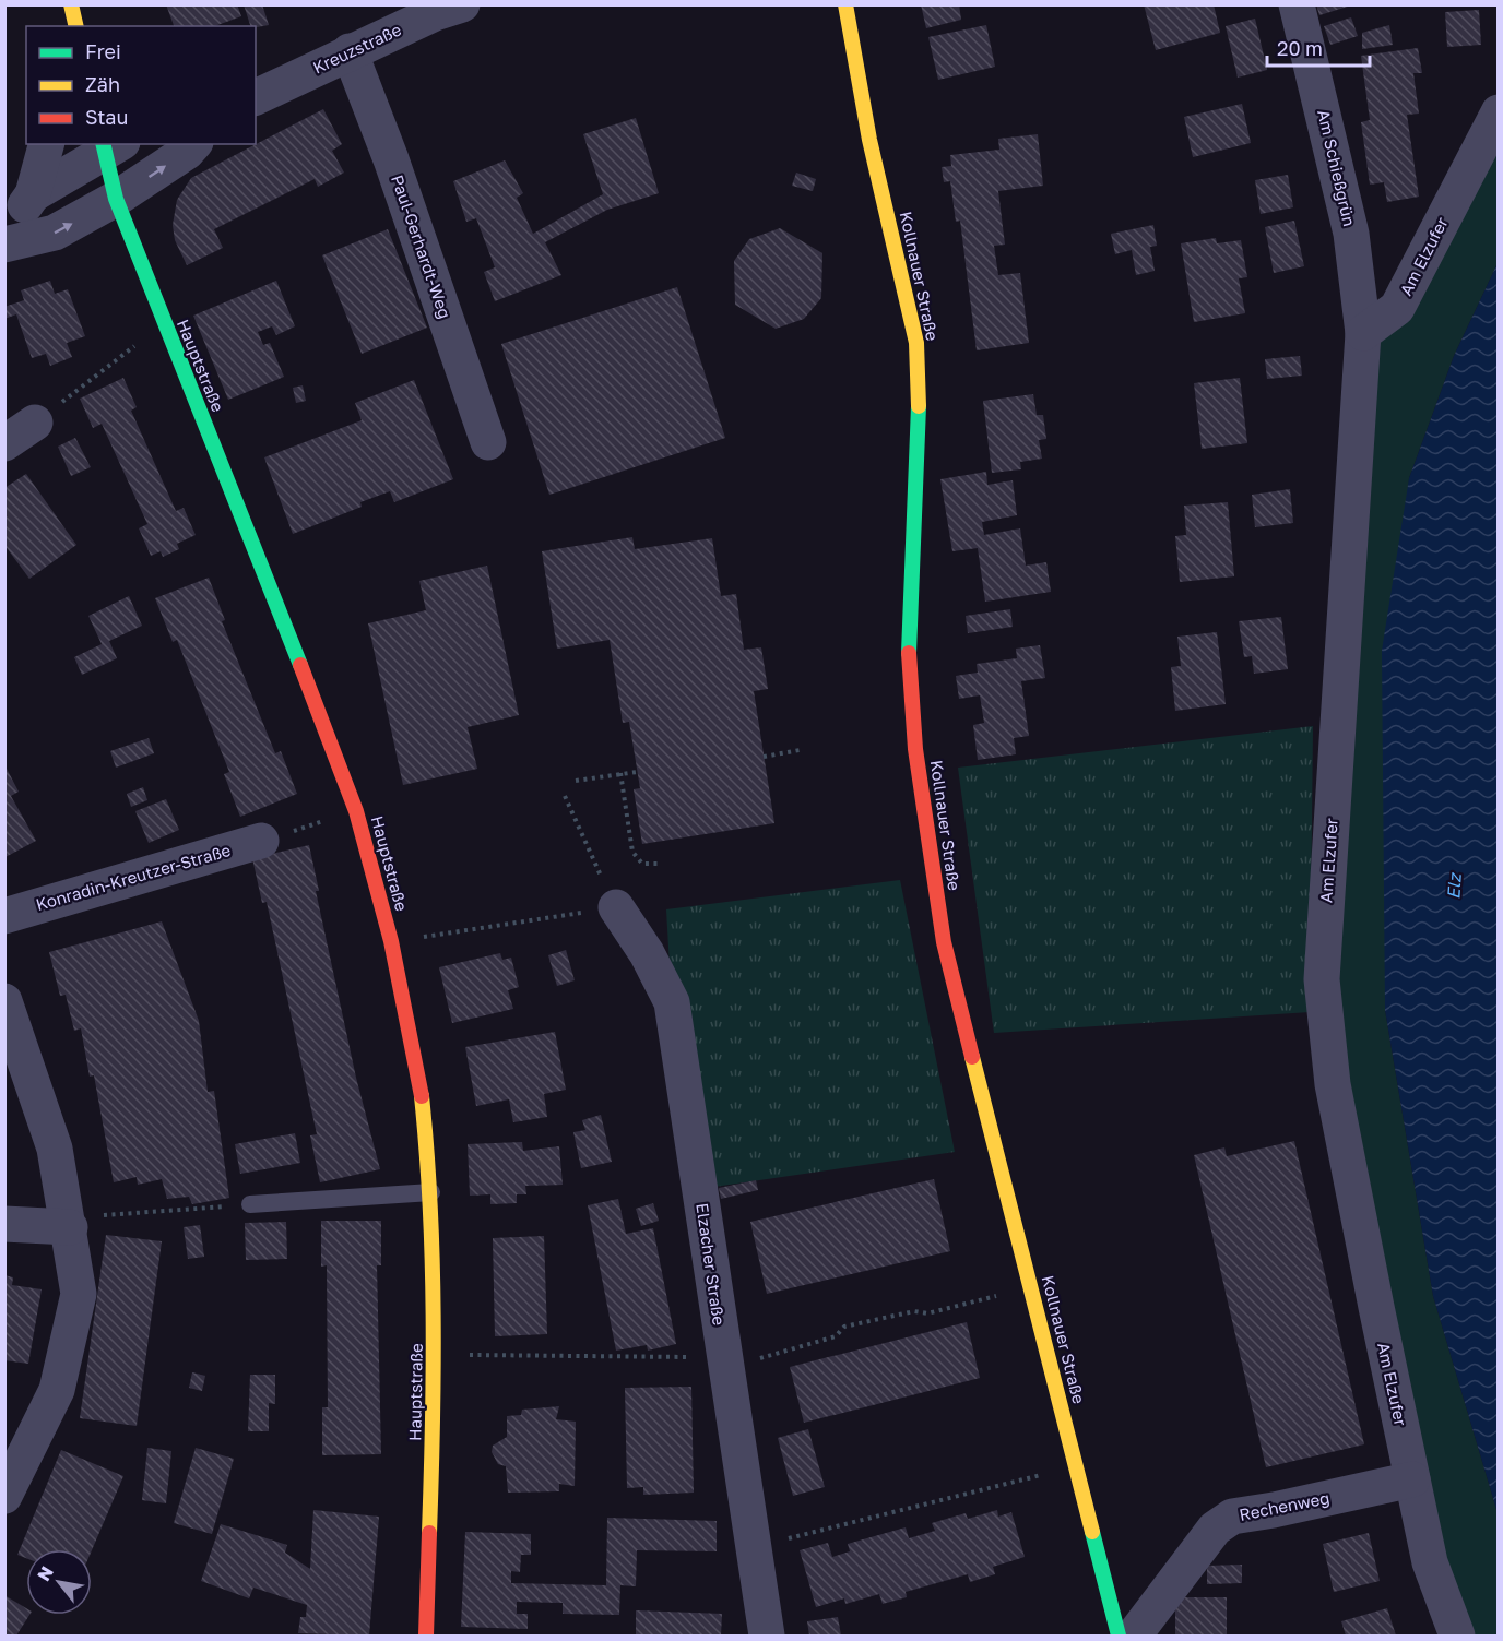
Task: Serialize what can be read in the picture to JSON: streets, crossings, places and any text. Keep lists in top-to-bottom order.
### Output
{
  "streets": {
    "street": [
      "Kreuzstraße",
      "Am Schießgrün",
      "Paul-Gerhardt-Weg",
      "Am Elzufer",
      "Kollnauer Straße",
      "Hauptstraße",
      "Konradin-Kreutzer-Straße",
      "Elzacher Straße",
      "Rechenweg"
    ]
  },
  "crossings": [
    ["Kreuzstraße", "Paul-Gerhardt-Weg"],
    ["Am Schießgrün", "Am Elzufer"],
    ["Am Elzufer", "Rechenweg"]
  ],
  "water": ["Elz"],
  "legend": ["Frei", "Zäh", "Stau"],
  "scale_bar": "20 m",
  "north": "top left"
}
